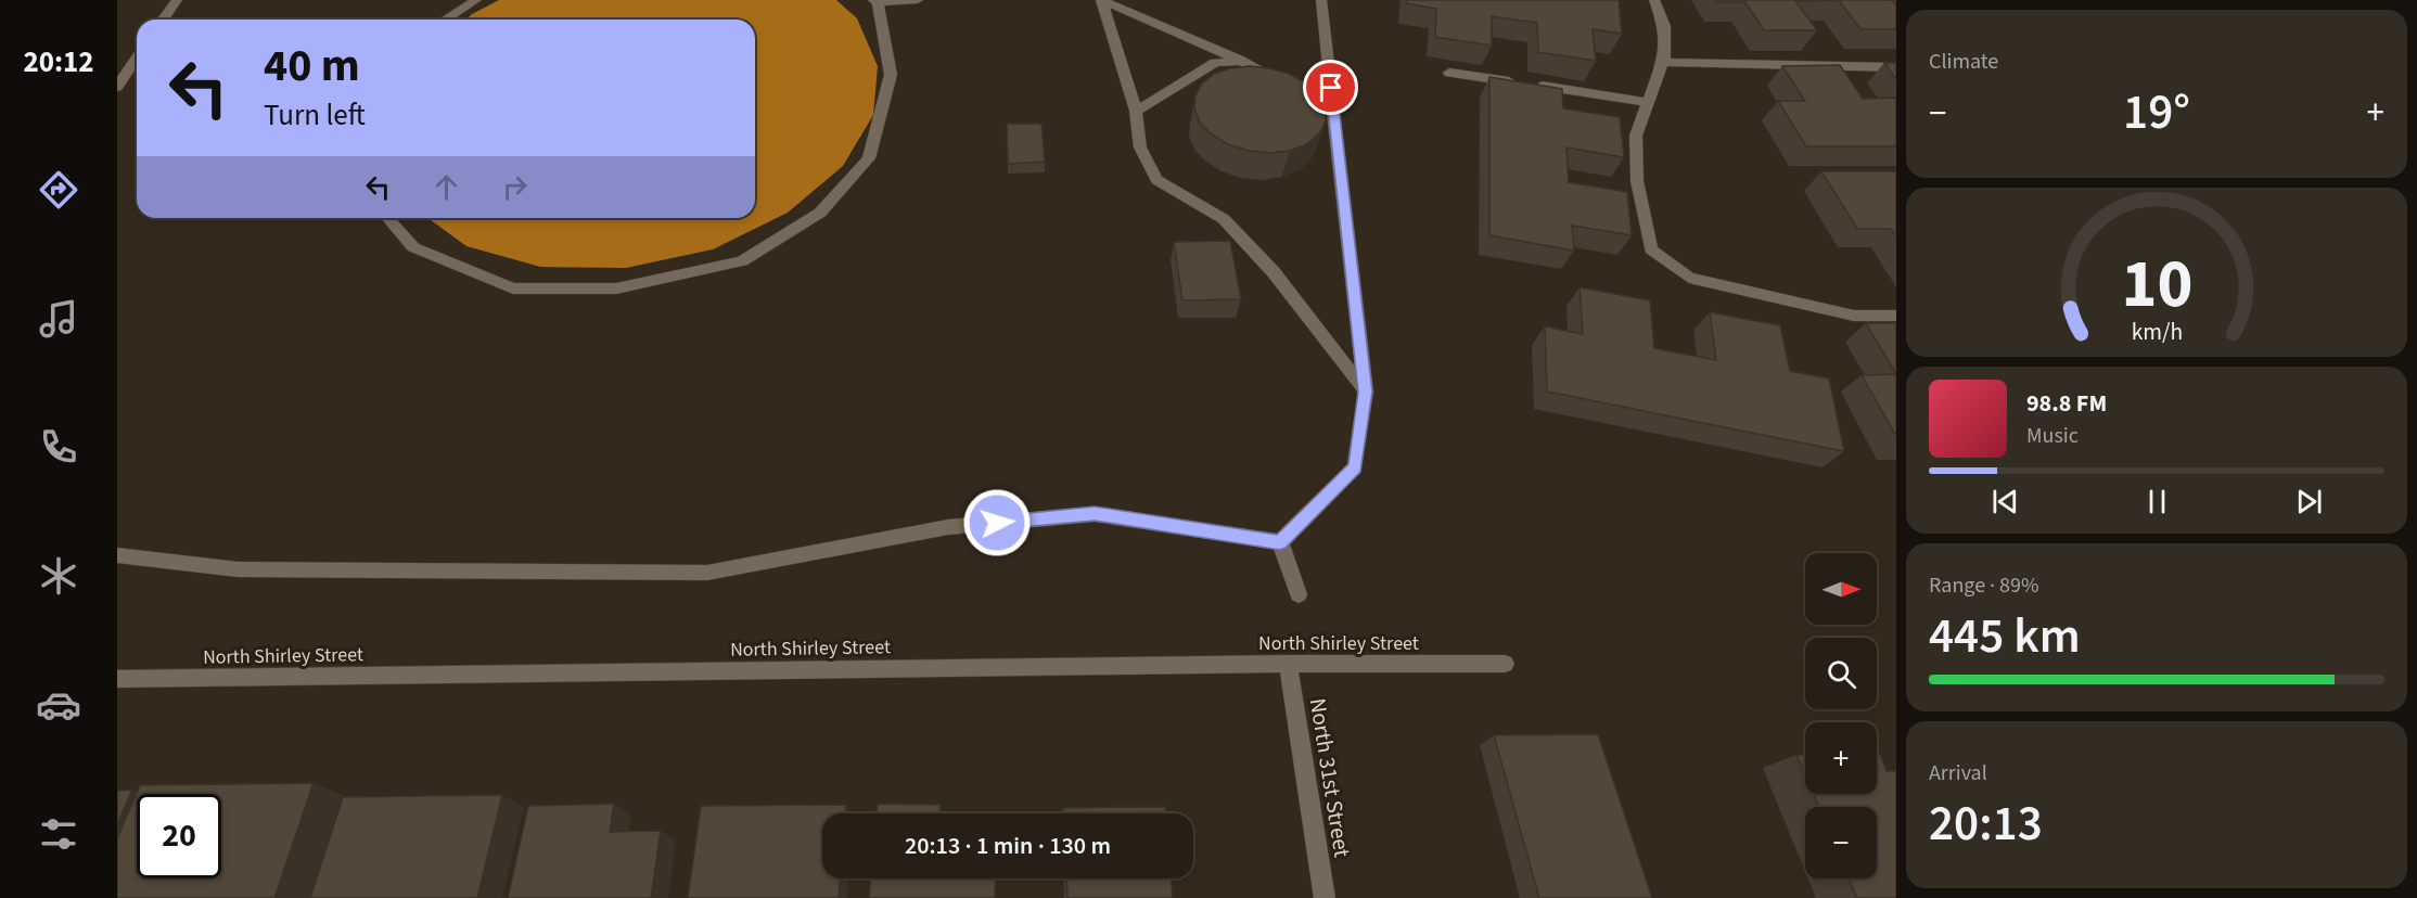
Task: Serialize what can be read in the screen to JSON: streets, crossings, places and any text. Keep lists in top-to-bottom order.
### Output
{
  "streets": {
    "street": ["North Shirley Street", "North 31st Street"]
  },
  "crossings": [
    ["North Shirley Street", "North 31st Street"]
  ],
  "north": "right",
  "page": {
    "tabs": "20:12",
    "tile": [
      "Climate",
      ["Range · 89%", "445 km"],
      ["Arrival", "20:13"]
    ],
    "turn": ["40 m", "Turn left"],
    "heat": ["−", "19°", "+"],
    "song": ["98.8 FM", "Music"],
    "map_buttons": ["+", "−"],
    "limit": "20",
    "trip": "20:13 · 1 min · 130 m",
    "gauge": ["10", "km/h"]
  }
}
